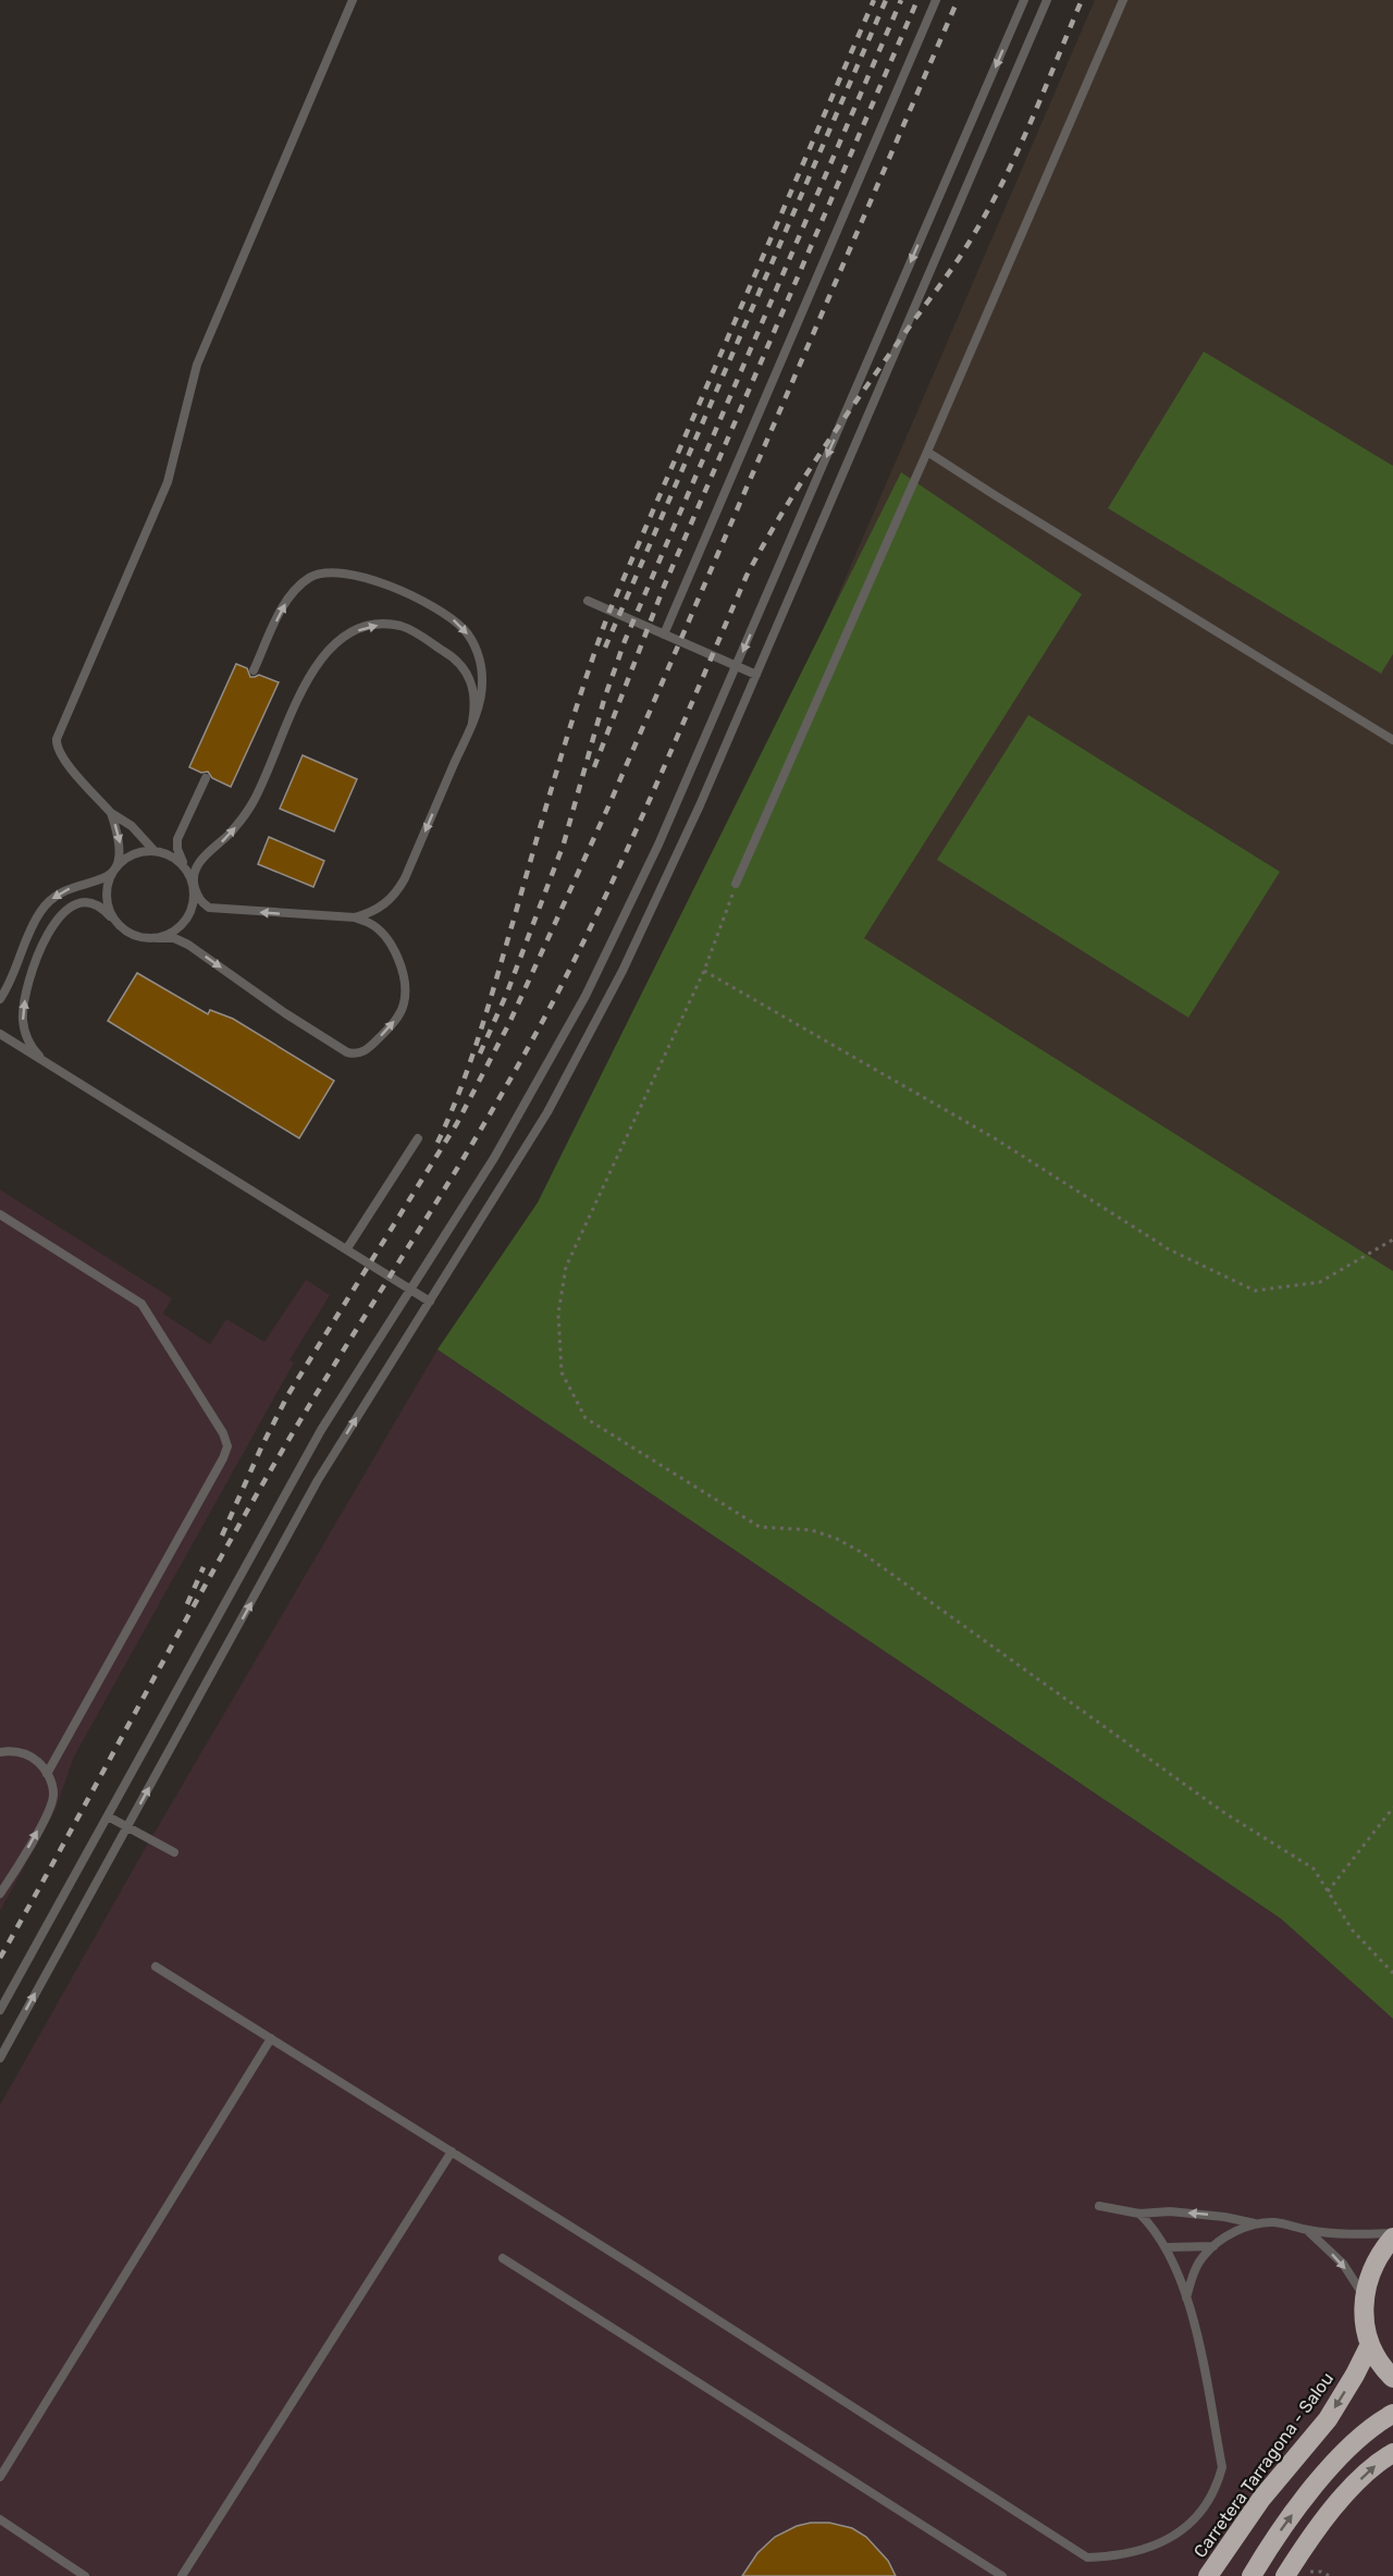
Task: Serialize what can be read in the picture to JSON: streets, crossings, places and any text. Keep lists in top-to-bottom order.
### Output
{
  "streets": {
    "highway": ["Carretera Tarragona - Salou"]
  }
}
